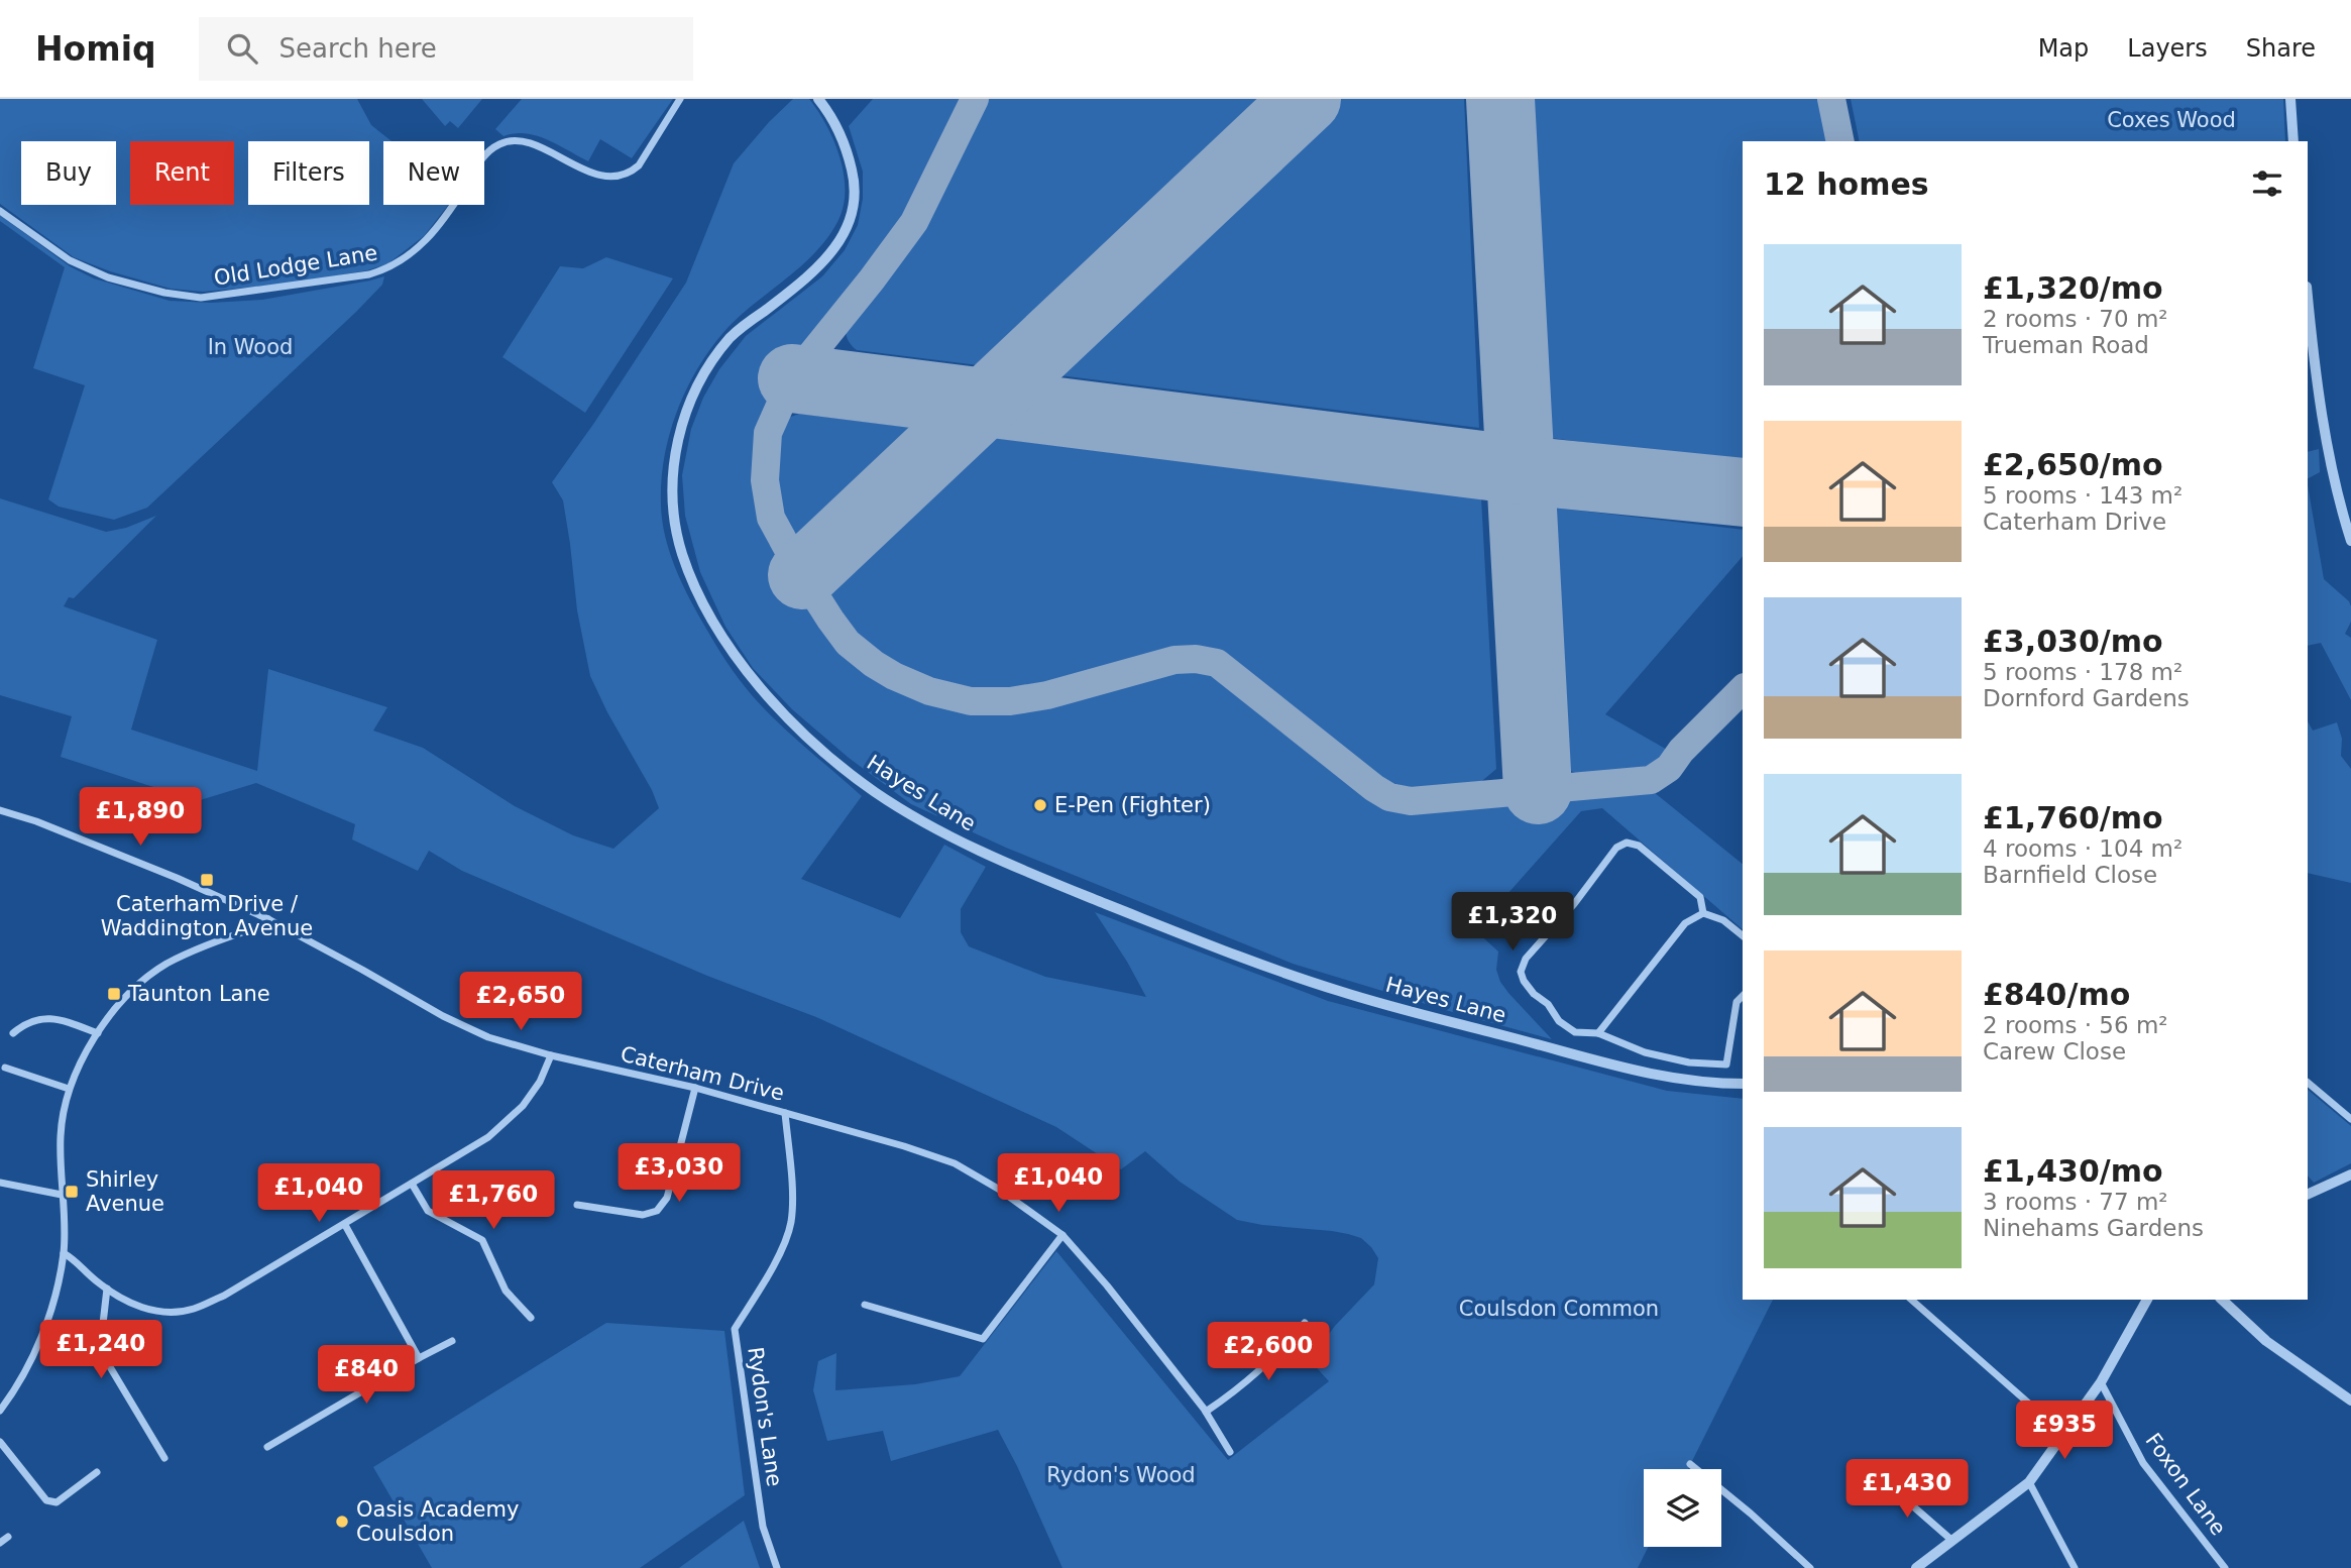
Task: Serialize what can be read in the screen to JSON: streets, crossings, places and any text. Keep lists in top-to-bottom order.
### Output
{
  "streets": {
    "street": [
      "Old Lodge Lane",
      "Hayes Lane",
      "Caterham Drive",
      "Rydon's Lane",
      "Foxon Lane"
    ]
  },
  "crossings": [
    ["Caterham Drive", "Rydon's Lane"]
  ],
  "parks": [
    "Coxes Wood",
    "In Wood",
    "Coulsdon Common",
    "Rydon's Wood"
  ],
  "places": {
    "other": ["E-Pen (Fighter)", "Oasis Academy Coulsdon"],
    "transit": ["Caterham Drive / Waddington Avenue", "Taunton Lane", "Shirley Avenue"]
  },
  "page": {
    "header": "Homiq",
    "search": "Search here",
    "nav": ["Map", "Layers", "Share"],
    "chip": [
      "Buy",
      "Rent",
      "Filters",
      "New"
    ],
    "heading": "12 homes",
    "list": [
      {
        "name": "£1,320/mo",
        "note": "2 rooms · 70 m² · Trueman Road"
      },
      {
        "name": "£2,650/mo",
        "note": "5 rooms · 143 m² · Caterham Drive"
      },
      {
        "name": "£3,030/mo",
        "note": "5 rooms · 178 m² · Dornford Gardens"
      },
      {
        "name": "£1,760/mo",
        "note": "4 rooms · 104 m² · Barnfield Close"
      },
      {
        "name": "£840/mo",
        "note": "2 rooms · 56 m² · Carew Close"
      },
      {
        "name": "£1,430/mo",
        "note": "3 rooms · 77 m² · Ninehams Gardens"
      }
    ],
    "price": [
      "£1,890",
      "£1,320",
      "£2,650",
      "£3,030",
      "£1,040",
      "£1,040",
      "£1,760",
      "£1,240",
      "£2,600",
      "£840",
      "£935",
      "£1,430"
    ]
  }
}
